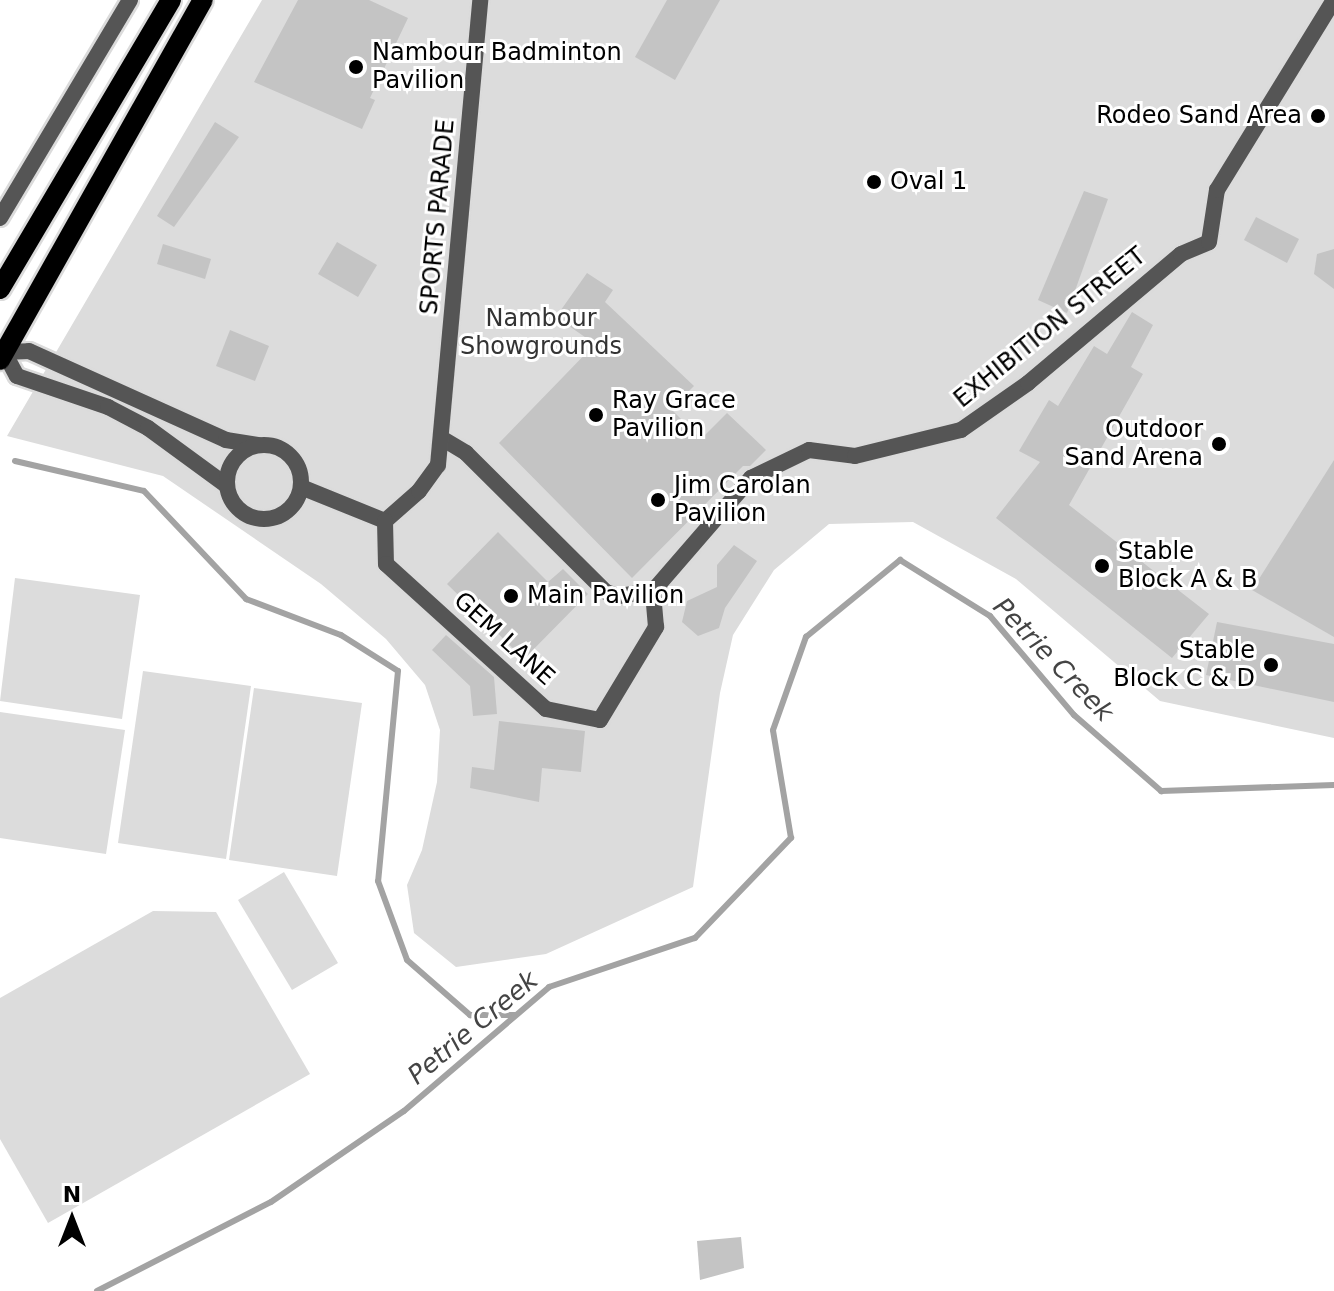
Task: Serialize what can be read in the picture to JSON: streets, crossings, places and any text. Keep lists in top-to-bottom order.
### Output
{
  "streets": {
    "street": ["SPORTS PARADE", "EXHIBITION STREET", "GEM LANE"]
  },
  "crossings": [
    ["SPORTS PARADE", "GEM LANE"],
    ["EXHIBITION STREET", "GEM LANE"]
  ],
  "water": ["Petrie Creek"],
  "parks": ["Nambour Showgrounds"],
  "places": [
    "Nambour Badminton Pavilion",
    "Rodeo Sand Area",
    "Oval 1",
    "Ray Grace Pavilion",
    "Outdoor Sand Arena",
    "Jim Carolan Pavilion",
    "Stable Block A & B",
    "Main Pavilion",
    "Stable Block C & D"
  ],
  "north": "top"
}
